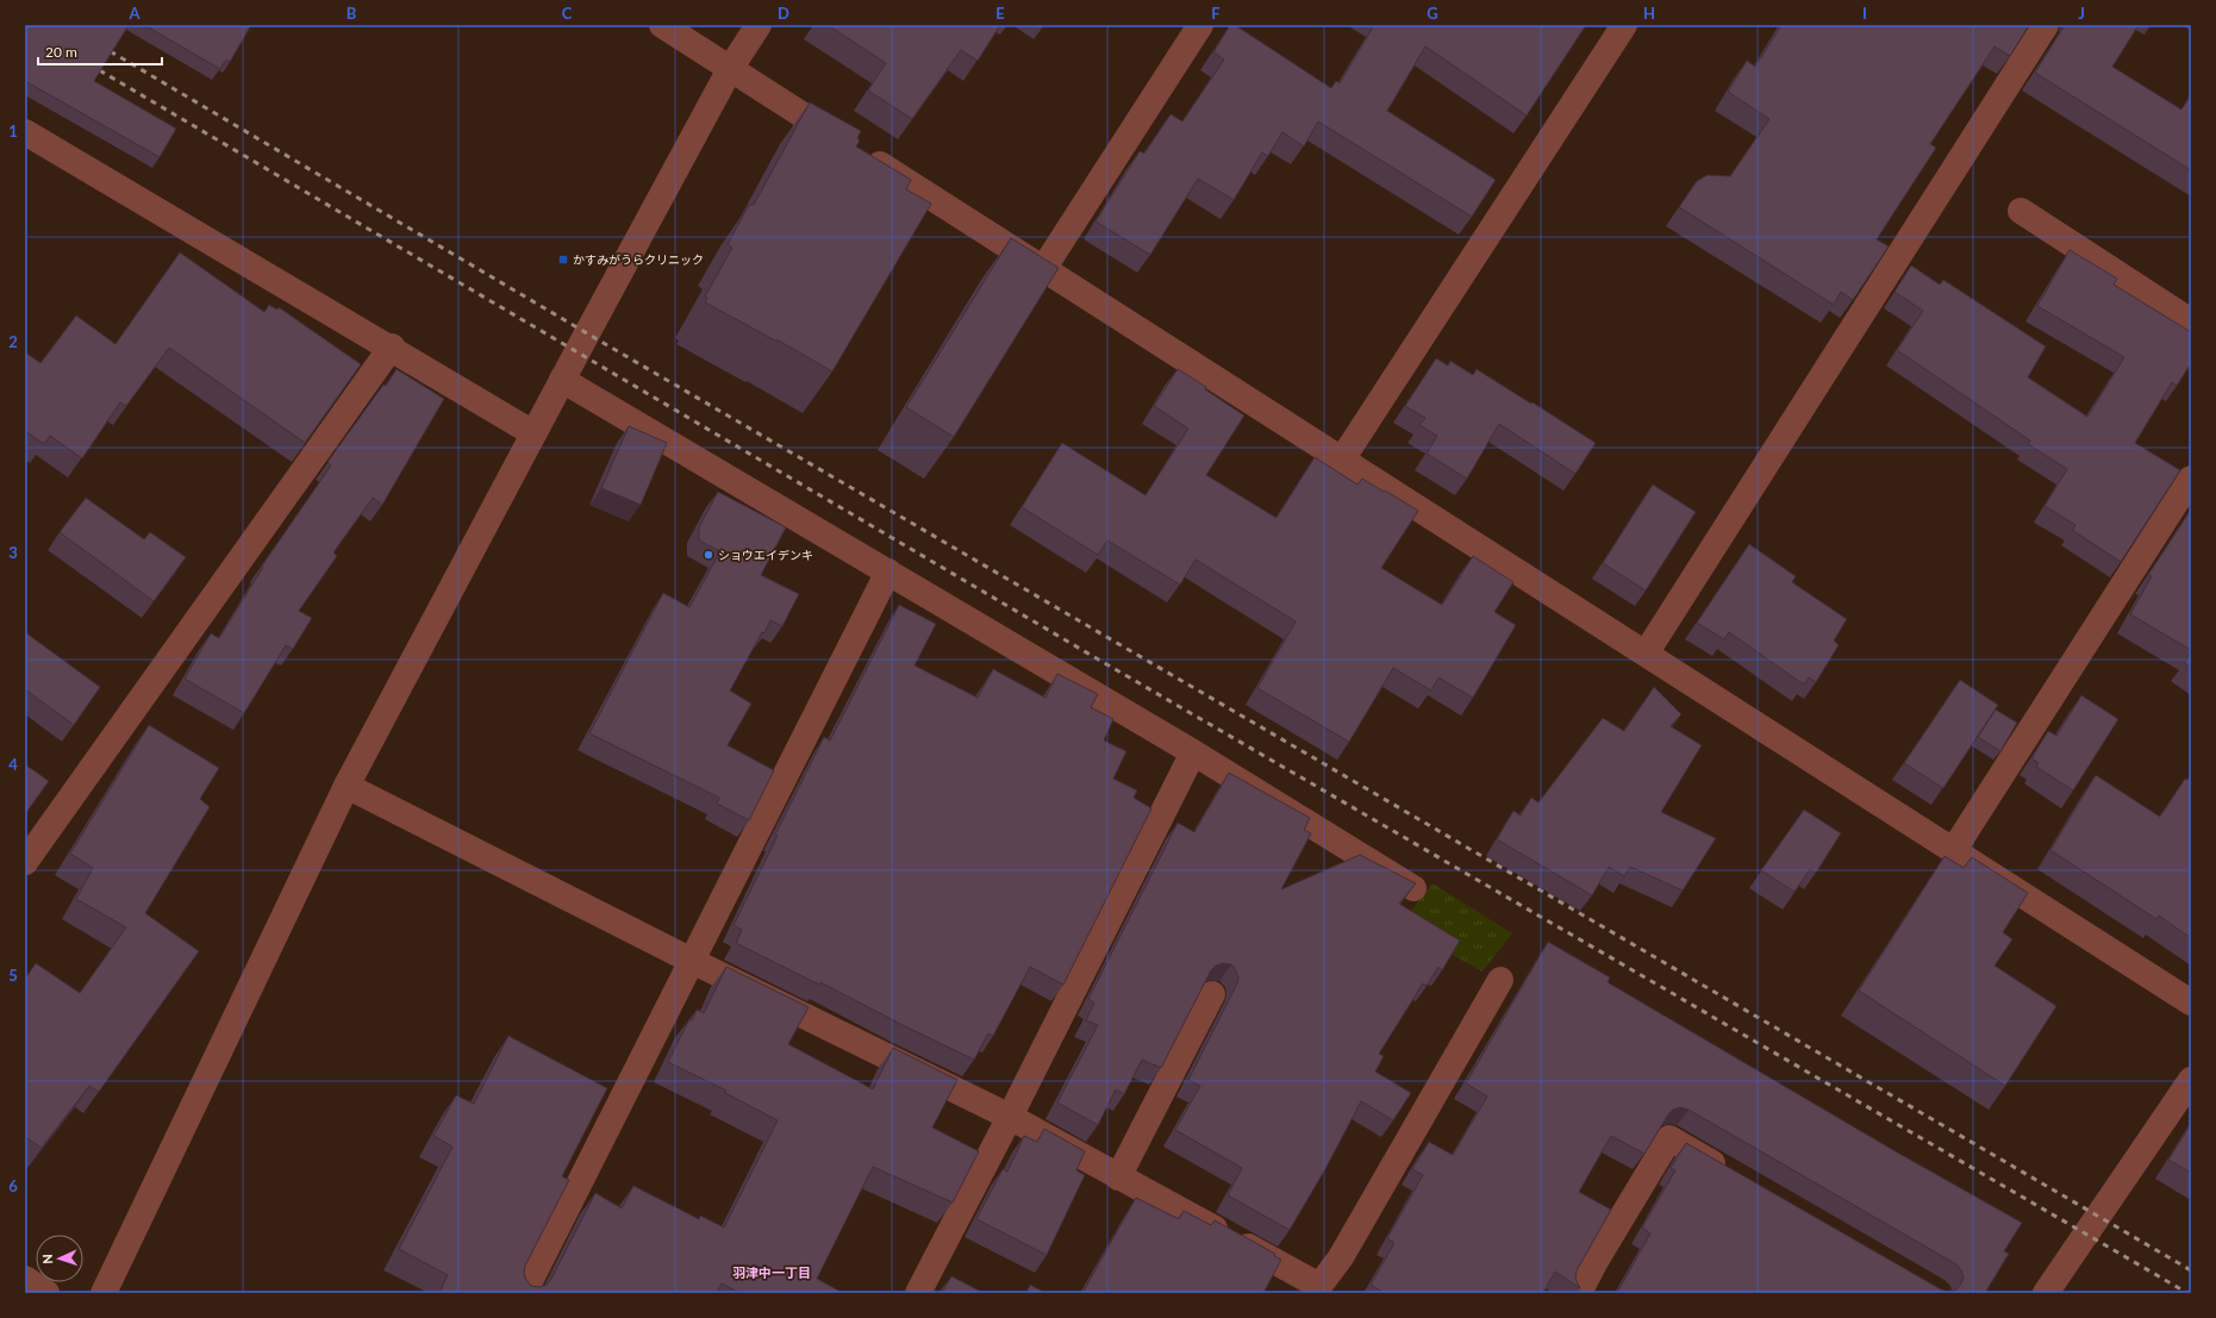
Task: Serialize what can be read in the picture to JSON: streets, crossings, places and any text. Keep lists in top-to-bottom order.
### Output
{
  "districts": ["羽津中一丁目"],
  "places": {
    "transit": ["かすみがうらクリニック"],
    "other": ["ショウエイデンキ"]
  },
  "scale_bar": "20 m",
  "north": "left",
  "grid": {
    "columns": [
      "A",
      "B",
      "C",
      "D",
      "E",
      "F",
      "G",
      "H",
      "I",
      "J"
    ],
    "rows": [
      "1",
      "2",
      "3",
      "4",
      "5",
      "6"
    ]
  }
}
